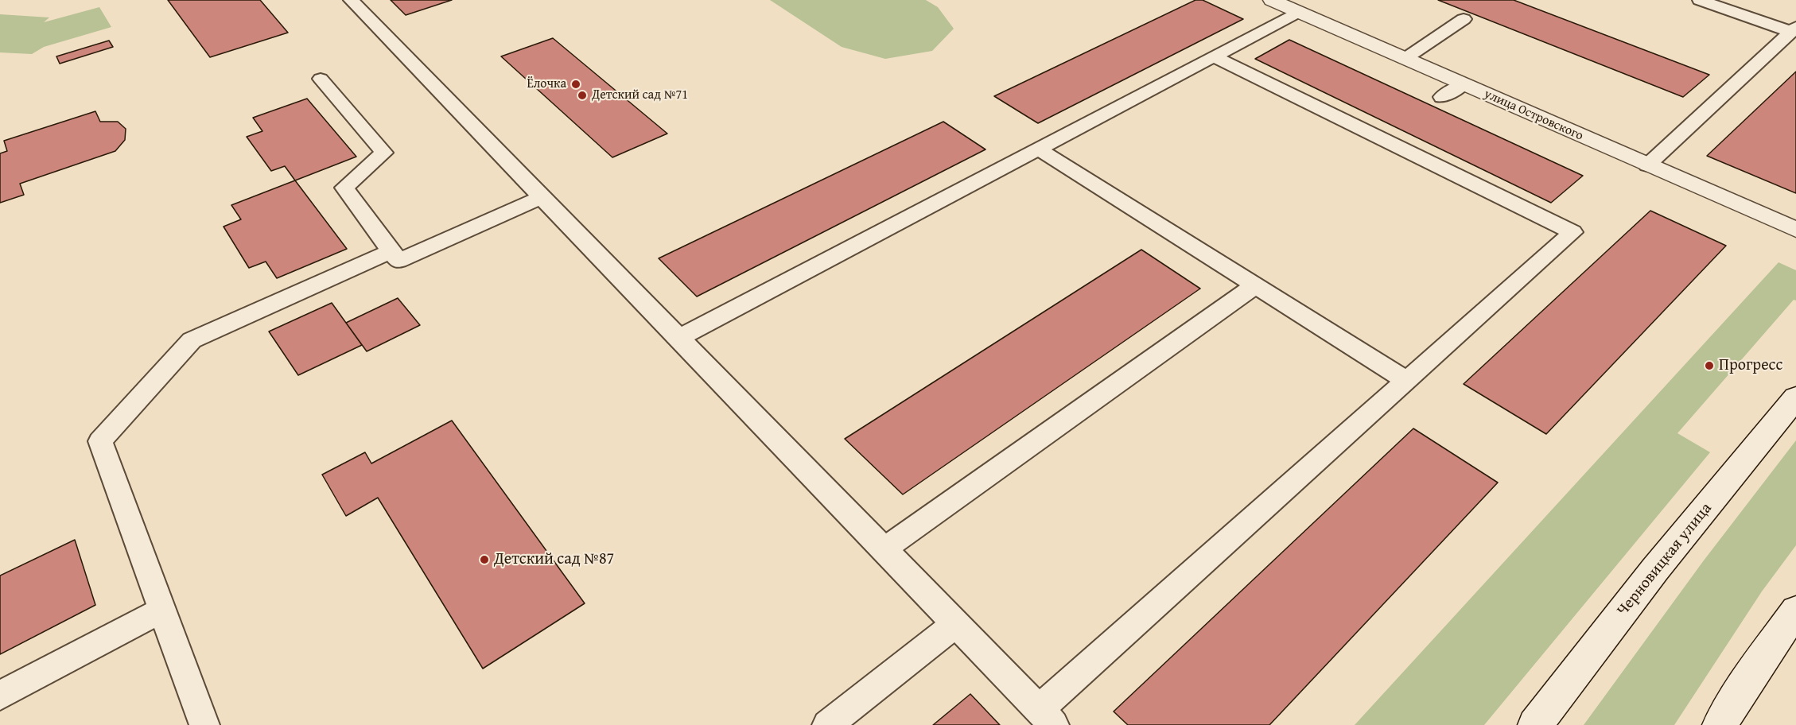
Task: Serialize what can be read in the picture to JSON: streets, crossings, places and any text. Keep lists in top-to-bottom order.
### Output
{
  "streets": {
    "street": ["улица Островского", "Черновицкая улица"]
  },
  "places": [
    "Ёлочка",
    "Детский сад №71",
    "Прогресс",
    "Детский сад №87"
  ]
}
